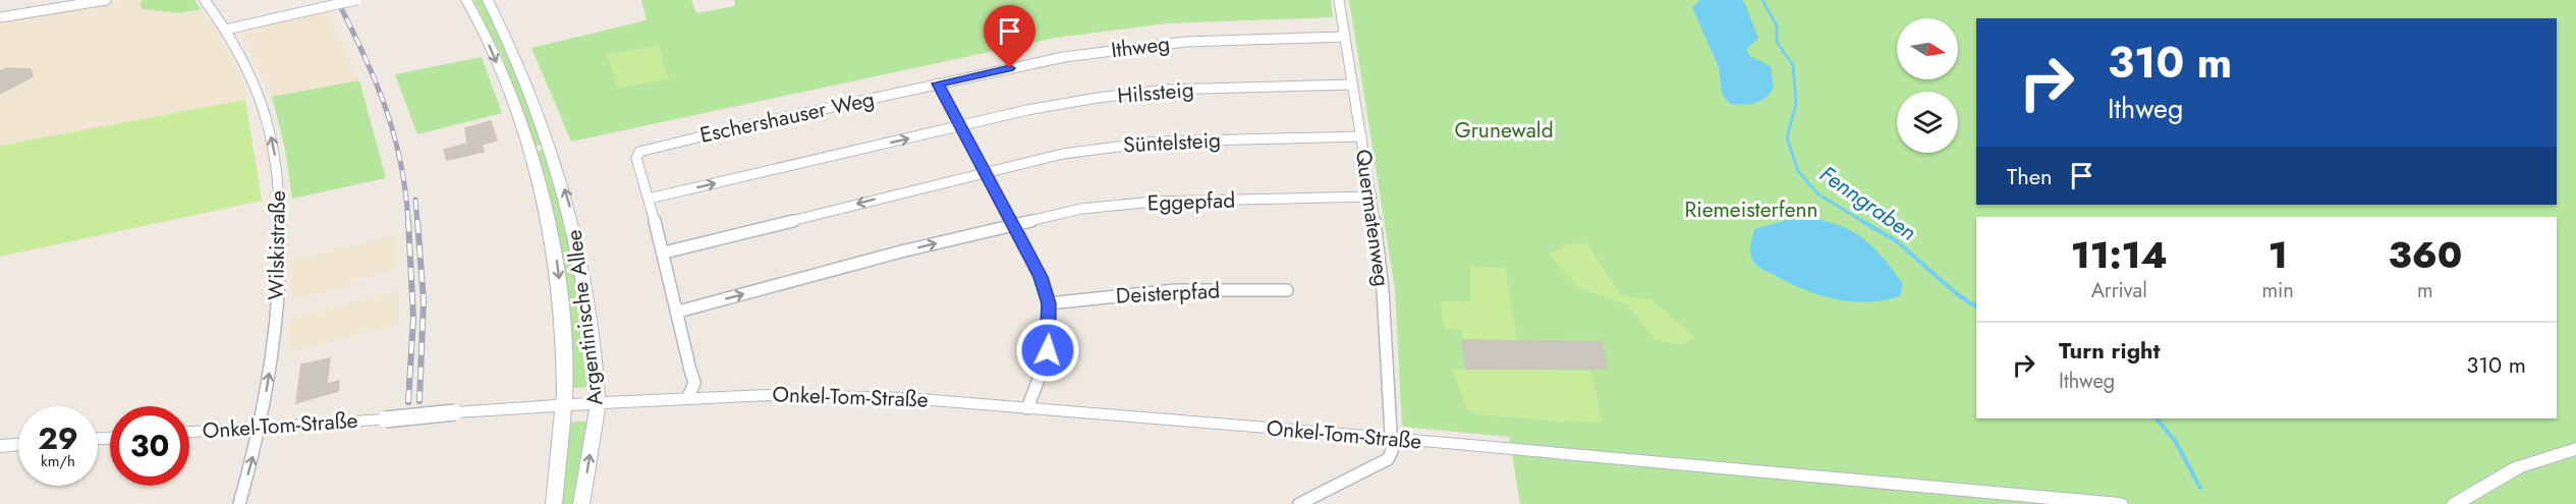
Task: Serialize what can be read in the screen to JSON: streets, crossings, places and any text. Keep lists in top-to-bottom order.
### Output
{
  "streets": {
    "main road": ["Argentinische Allee", "Onkel-Tom-Straße"],
    "street": [
      "Ithweg",
      "Hilssteig",
      "Eschershauser Weg",
      "Süntelsteig",
      "Eggepfad",
      "Quermatenweg",
      "Wilskistraße",
      "Deisterpfad"
    ]
  },
  "crossings": [
    ["Ithweg", "Eschershauser Weg"],
    ["Ithweg", "Quermatenweg"],
    ["Hilssteig", "Quermatenweg"],
    ["Eschershauser Weg", "Onkel-Tom-Straße"],
    ["Süntelsteig", "Quermatenweg"],
    ["Eggepfad", "Quermatenweg"],
    ["Quermatenweg", "Onkel-Tom-Straße"],
    ["Wilskistraße", "Onkel-Tom-Straße"],
    ["Argentinische Allee", "Onkel-Tom-Straße"]
  ],
  "one_way": ["Wilskistraße"],
  "water": ["Fenngraben"],
  "parks": ["Grunewald", "Riemeisterfenn"],
  "north": "right",
  "page": {
    "turn": ["310 m", "Ithweg"],
    "then": "Then",
    "eta": [
      "11:14",
      "Arrival",
      "1",
      "min",
      "360",
      "m"
    ],
    "list": [
      {
        "name": "Turn right",
        "note": "Ithweg",
        "value": "310 m"
      }
    ],
    "speed": "29 km/h",
    "limit": "30"
  }
}
